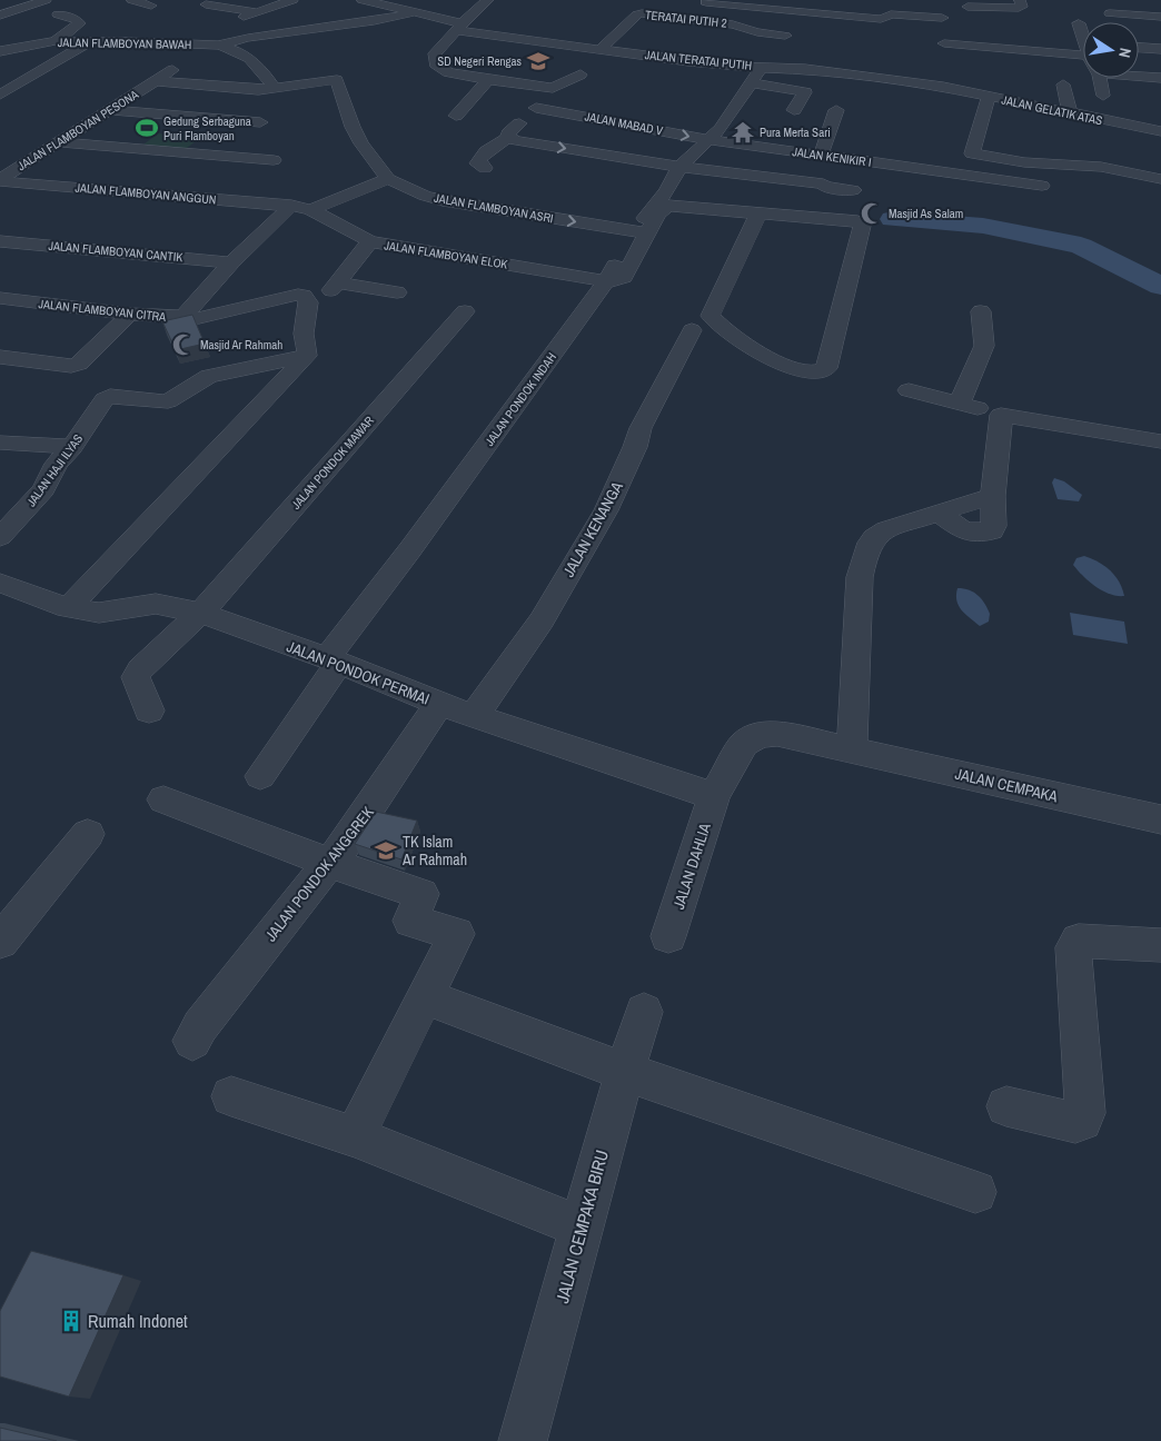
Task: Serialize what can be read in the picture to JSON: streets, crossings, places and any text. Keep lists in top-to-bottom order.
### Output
{
  "streets": {
    "street": [
      "TERATAI PUTIH 2",
      "JALAN FLAMBOYAN BAWAH",
      "JALAN TERATAI PUTIH",
      "JALAN GELATIK ATAS",
      "JALAN MABAD V",
      "JALAN FLAMBOYAN PESONA",
      "JALAN KENIKIR I",
      "JALAN FLAMBOYAN ANGGUN",
      "JALAN FLAMBOYAN ASRI",
      "JALAN FLAMBOYAN CANTIK",
      "JALAN FLAMBOYAN ELOK",
      "JALAN FLAMBOYAN CITRA",
      "JALAN PONDOK INDAH",
      "JALAN PONDOK MAWAR",
      "JALAN HAJI ILYAS",
      "JALAN KENANGA",
      "JALAN PONDOK PERMAI",
      "JALAN CEMPAKA",
      "JALAN DAHLIA",
      "JALAN PONDOK ANGGREK",
      "JALAN CEMPAKA BIRU"
    ]
  },
  "crossings": [
    ["TERATAI PUTIH 2", "JALAN TERATAI PUTIH"],
    ["JALAN FLAMBOYAN BAWAH", "JALAN TERATAI PUTIH"],
    ["JALAN FLAMBOYAN BAWAH", "JALAN FLAMBOYAN PESONA"],
    ["JALAN FLAMBOYAN BAWAH", "JALAN FLAMBOYAN ASRI"],
    ["JALAN TERATAI PUTIH", "JALAN GELATIK ATAS"],
    ["JALAN MABAD V", "JALAN KENIKIR I"],
    ["JALAN FLAMBOYAN PESONA", "JALAN FLAMBOYAN ANGGUN"],
    ["JALAN FLAMBOYAN PESONA", "JALAN FLAMBOYAN ASRI"],
    ["JALAN FLAMBOYAN ANGGUN", "JALAN FLAMBOYAN ELOK"],
    ["JALAN FLAMBOYAN ANGGUN", "JALAN FLAMBOYAN CITRA"],
    ["JALAN FLAMBOYAN CANTIK", "JALAN FLAMBOYAN CITRA"],
    ["JALAN FLAMBOYAN ELOK", "JALAN FLAMBOYAN CITRA"],
    ["JALAN FLAMBOYAN ELOK", "JALAN PONDOK INDAH"],
    ["JALAN PONDOK INDAH", "JALAN PONDOK PERMAI"],
    ["JALAN PONDOK MAWAR", "JALAN PONDOK PERMAI"],
    ["JALAN KENANGA", "JALAN PONDOK PERMAI"],
    ["JALAN PONDOK PERMAI", "JALAN CEMPAKA"],
    ["JALAN PONDOK PERMAI", "JALAN DAHLIA"],
    ["JALAN PONDOK PERMAI", "JALAN PONDOK ANGGREK"],
    ["JALAN CEMPAKA", "JALAN DAHLIA"]
  ],
  "places": {
    "school or university": ["SD Negeri Rengas", "TK Islam Ar Rahmah"],
    "sports": ["Gedung Serbaguna Puri Flamboyan"],
    "temple": ["Pura Merta Sari"],
    "mosque": ["Masjid As Salam", "Masjid Ar Rahmah"],
    "building": ["Rumah Indonet"]
  },
  "north": "right"
}
